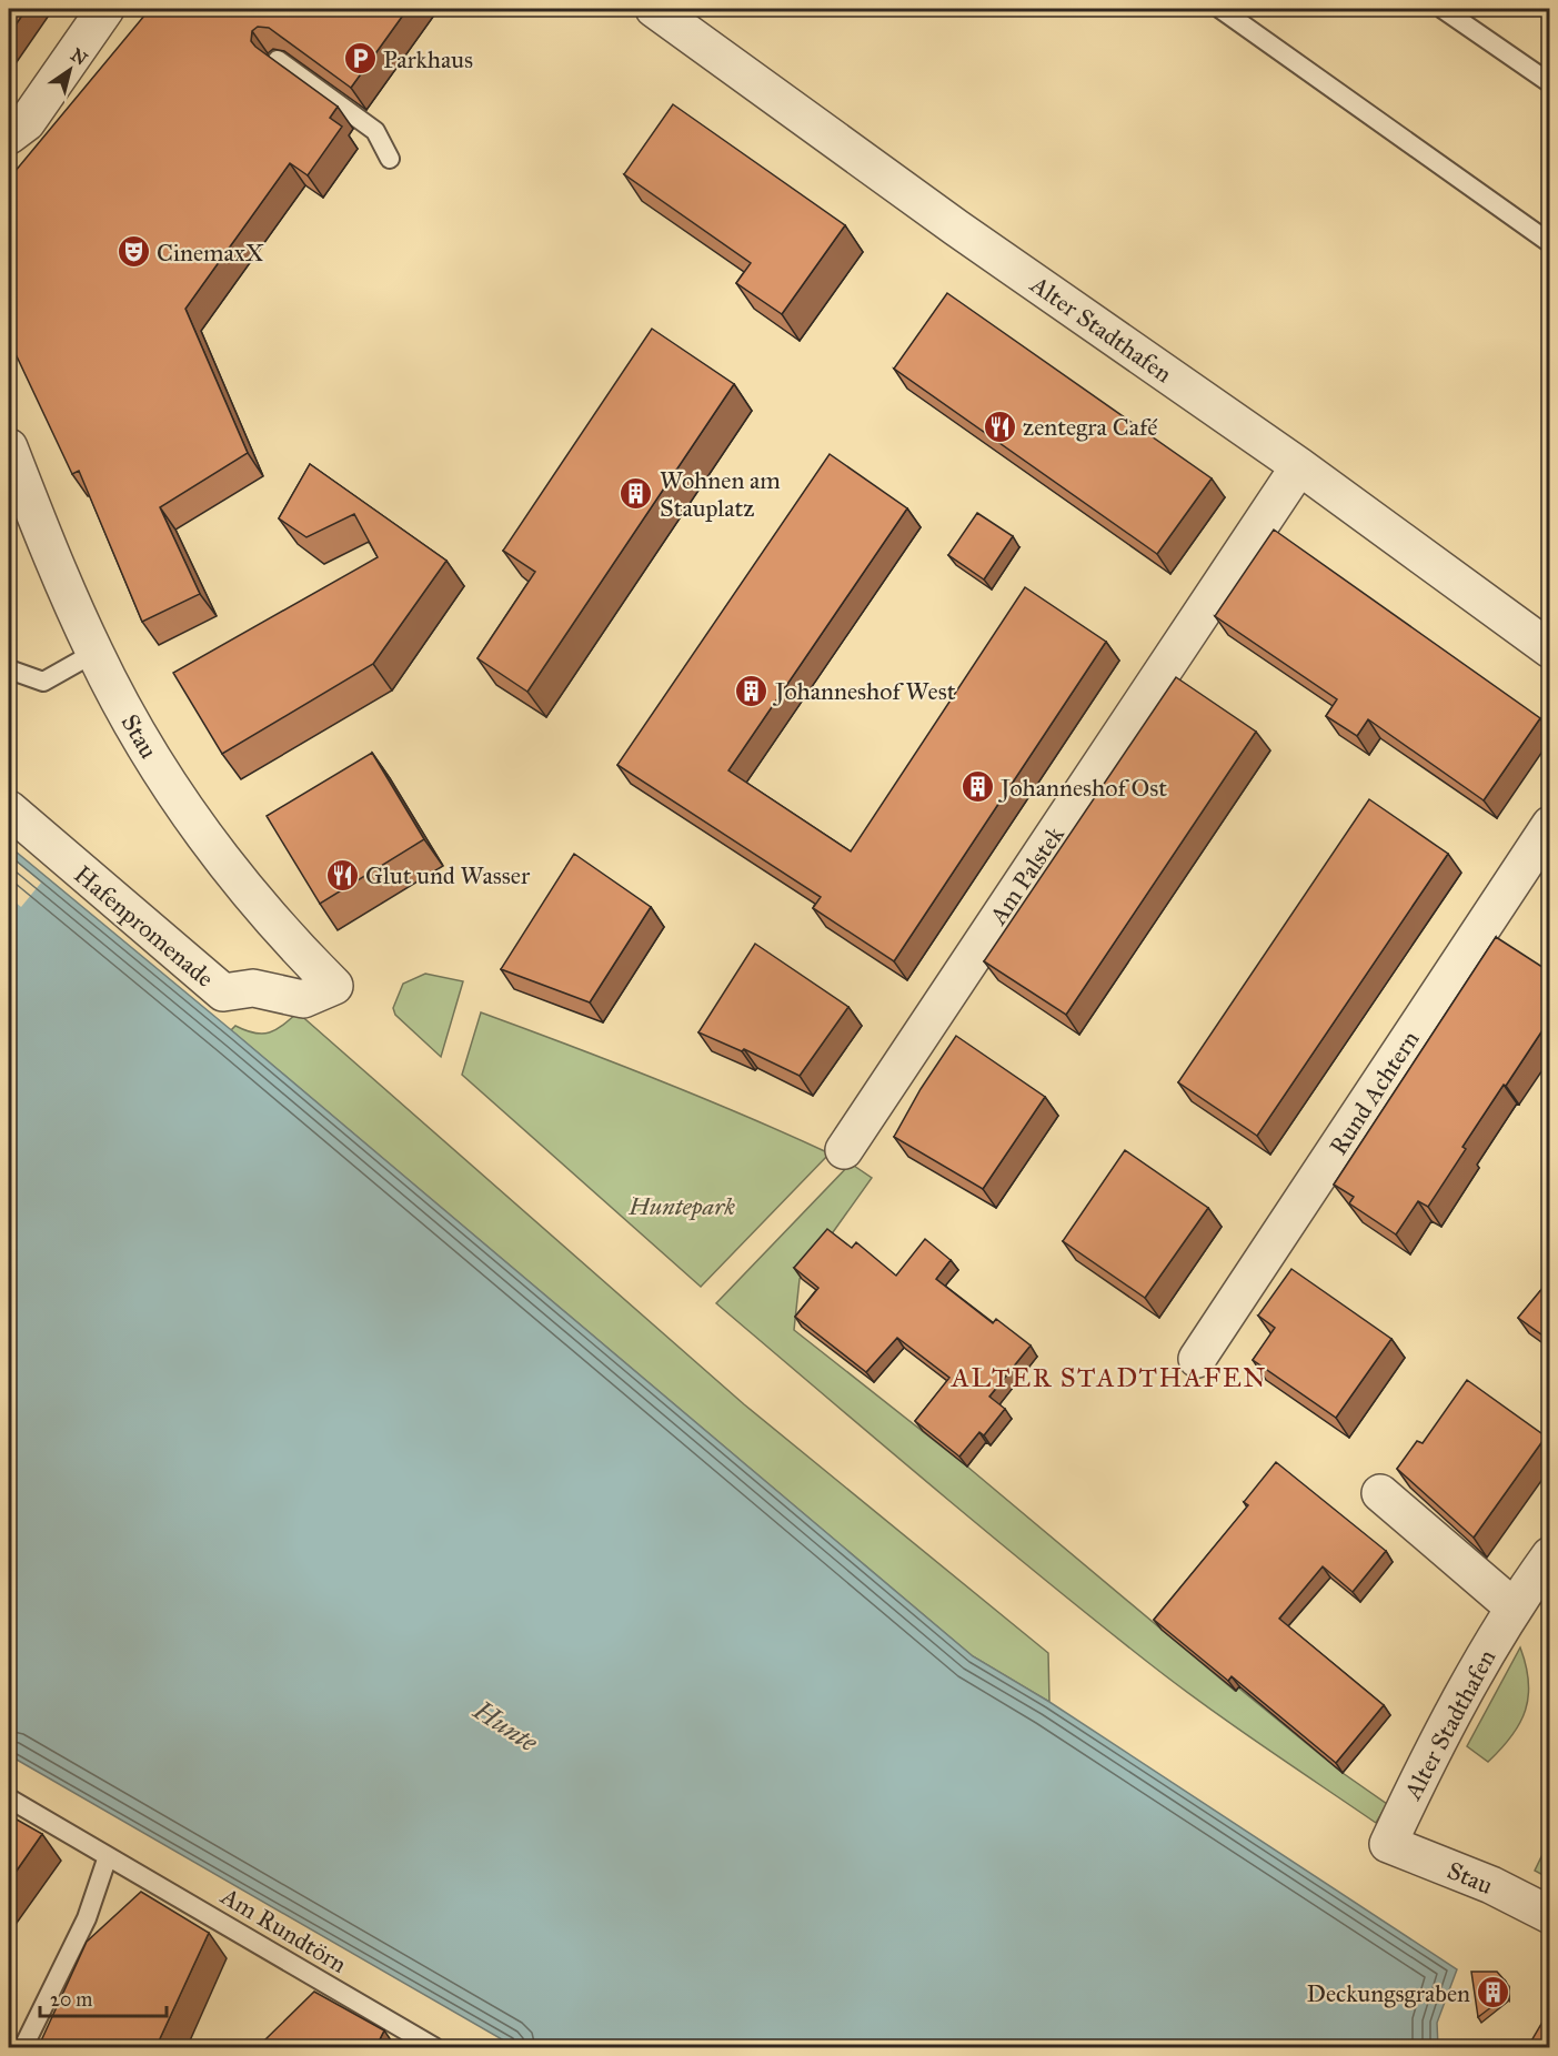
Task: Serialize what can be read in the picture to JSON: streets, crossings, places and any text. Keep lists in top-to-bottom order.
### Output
{
  "streets": {
    "street": [
      "Alter Stadthafen",
      "Stau",
      "Am Palstek",
      "Hafenpromenade",
      "Rund Achtern"
    ],
    "lane": ["Am Rundtörn"]
  },
  "crossings": [
    ["Alter Stadthafen", "Stau"],
    ["Alter Stadthafen", "Am Palstek"],
    ["Stau", "Hafenpromenade"]
  ],
  "districts": ["ALTER STADTHAFEN"],
  "water": ["Hunte"],
  "parks": ["Huntepark"],
  "places": {
    "parking": ["Parkhaus"],
    "theatre": ["CinemaxX"],
    "restaurant": ["zentegra Café", "Glut und Wasser"],
    "building": [
      "Wohnen am Stauplatz",
      "Johanneshof West",
      "Johanneshof Ost",
      "Deckungsgraben"
    ]
  },
  "scale_bar": "20 m",
  "north": "top right"
}
